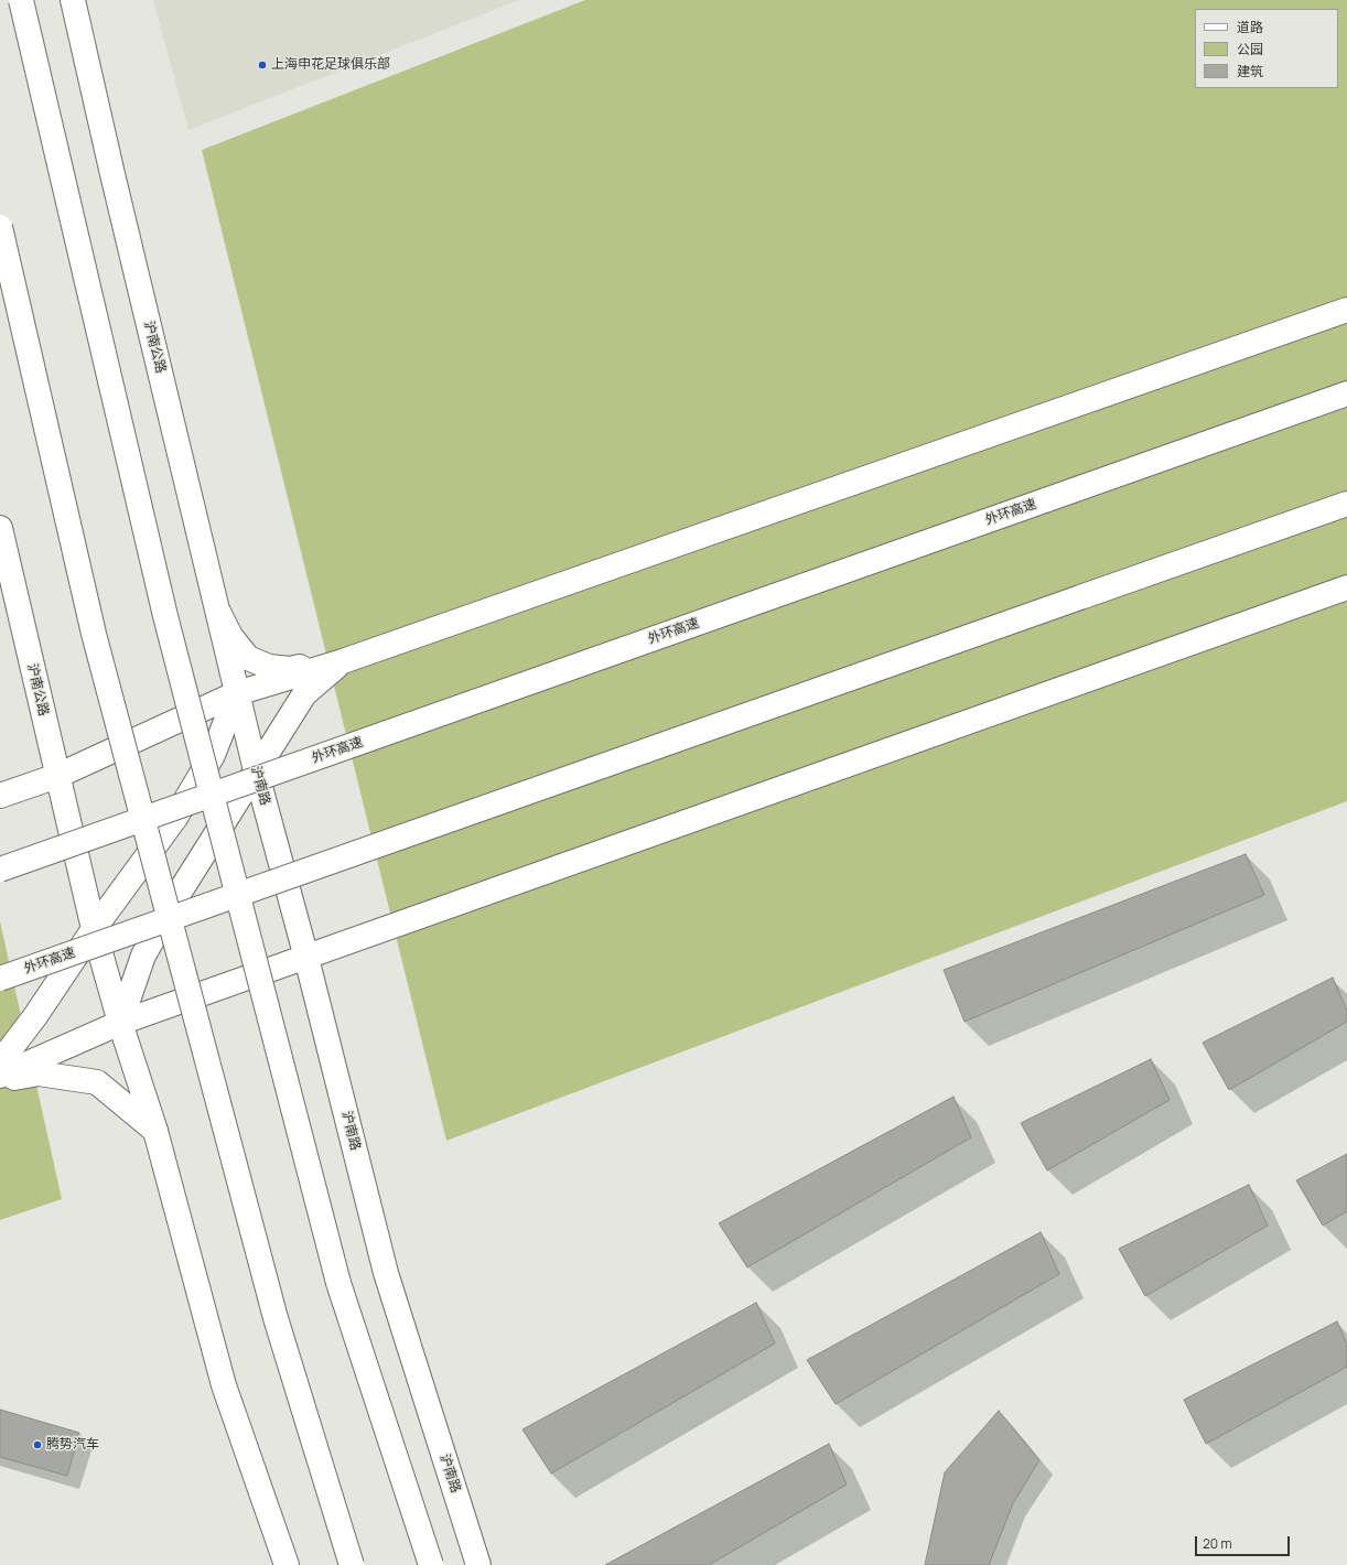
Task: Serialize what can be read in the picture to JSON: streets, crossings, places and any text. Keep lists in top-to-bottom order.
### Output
{
  "streets": {
    "main road": ["沪南公路", "外环高速", "沪南路"]
  },
  "crossings": [
    ["沪南公路", "沪南路"]
  ],
  "places": ["上海申花足球俱乐部", "腾势汽车"],
  "legend": ["道路", "公园", "建筑"],
  "scale_bar": "20 m"
}
